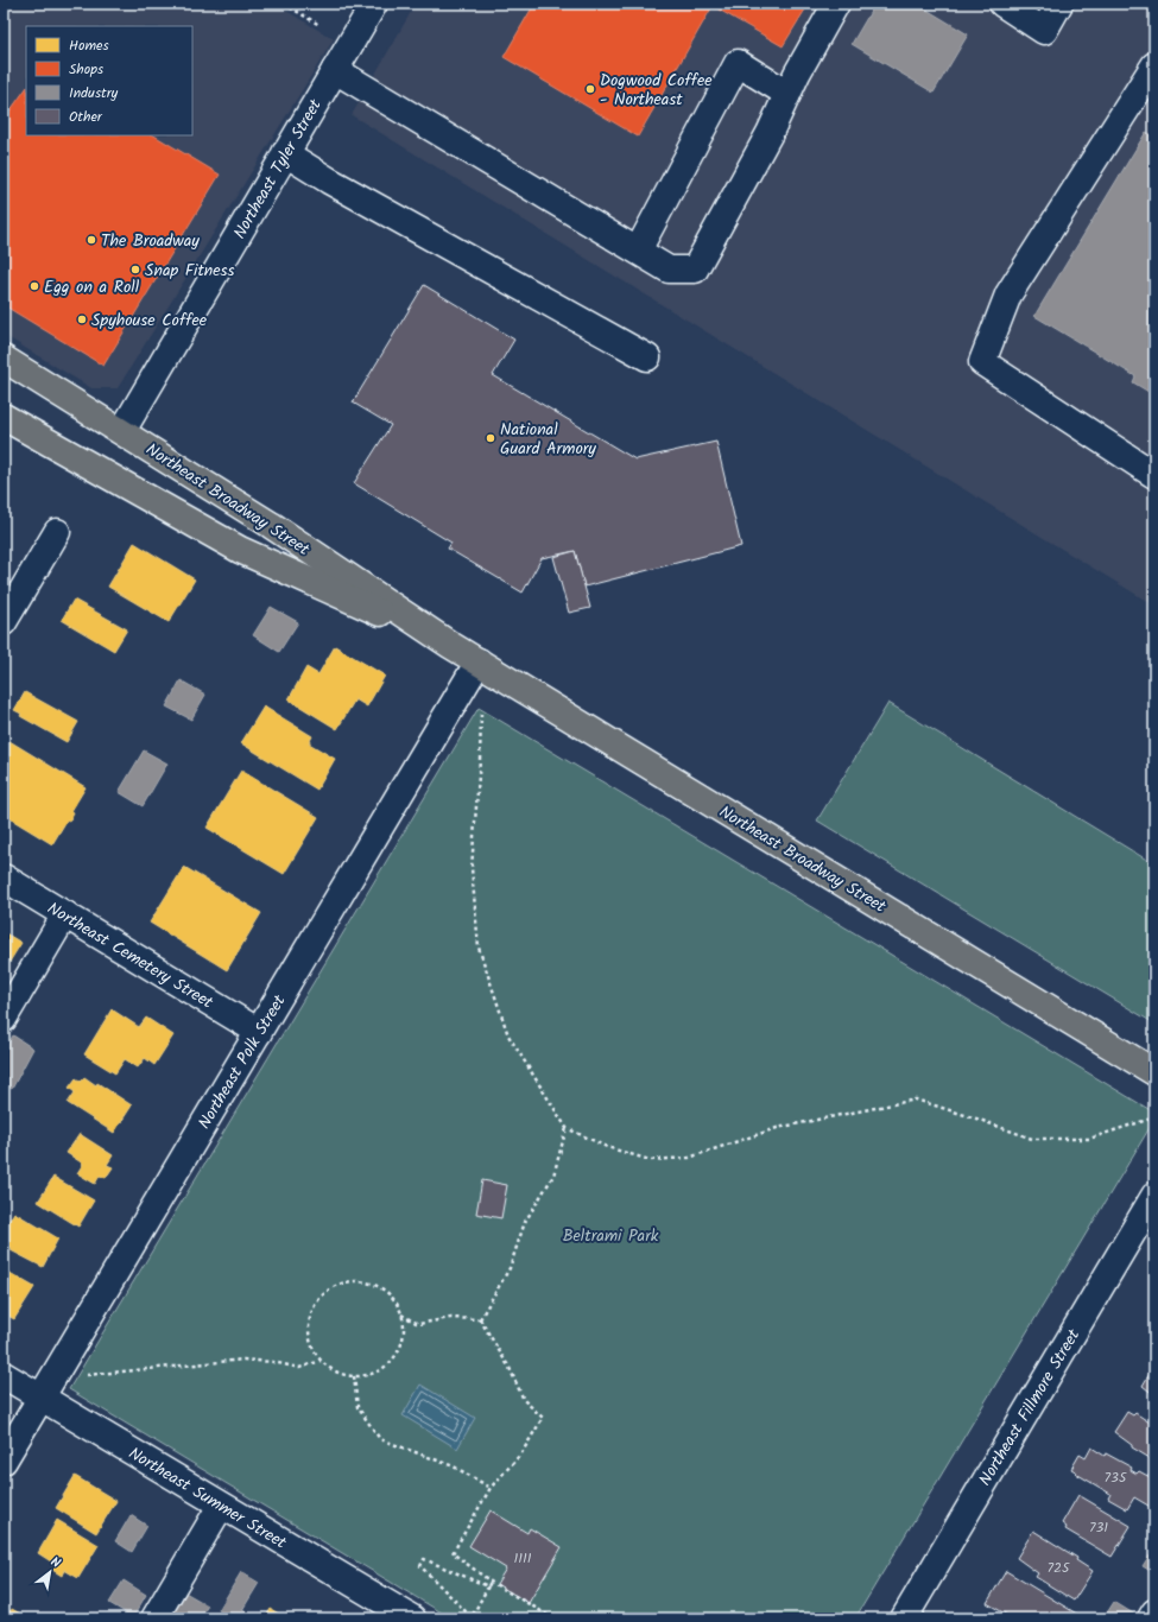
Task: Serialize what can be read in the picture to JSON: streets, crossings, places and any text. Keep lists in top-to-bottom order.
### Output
{
  "streets": {
    "main road": ["Northeast Broadway Street"],
    "street": [
      "Northeast Tyler Street",
      "Northeast Cemetery Street",
      "Northeast Polk Street",
      "Northeast Fillmore Street",
      "Northeast Summer Street"
    ]
  },
  "crossings": [
    ["Northeast Tyler Street", "Northeast Broadway Street"],
    ["Northeast Broadway Street", "Northeast Polk Street"],
    ["Northeast Cemetery Street", "Northeast Polk Street"],
    ["Northeast Polk Street", "Northeast Summer Street"]
  ],
  "parks": ["Beltrami Park"],
  "places": [
    "Dogwood Coffee - Northeast",
    "The Broadway",
    "Snap Fitness",
    "Egg on a Roll",
    "Spyhouse Coffee",
    "National Guard Armory"
  ],
  "house_numbers": [
    "735",
    "731",
    "1111",
    "725"
  ],
  "legend": [
    "Homes",
    "Shops",
    "Industry",
    "Other"
  ],
  "north": "top right"
}
